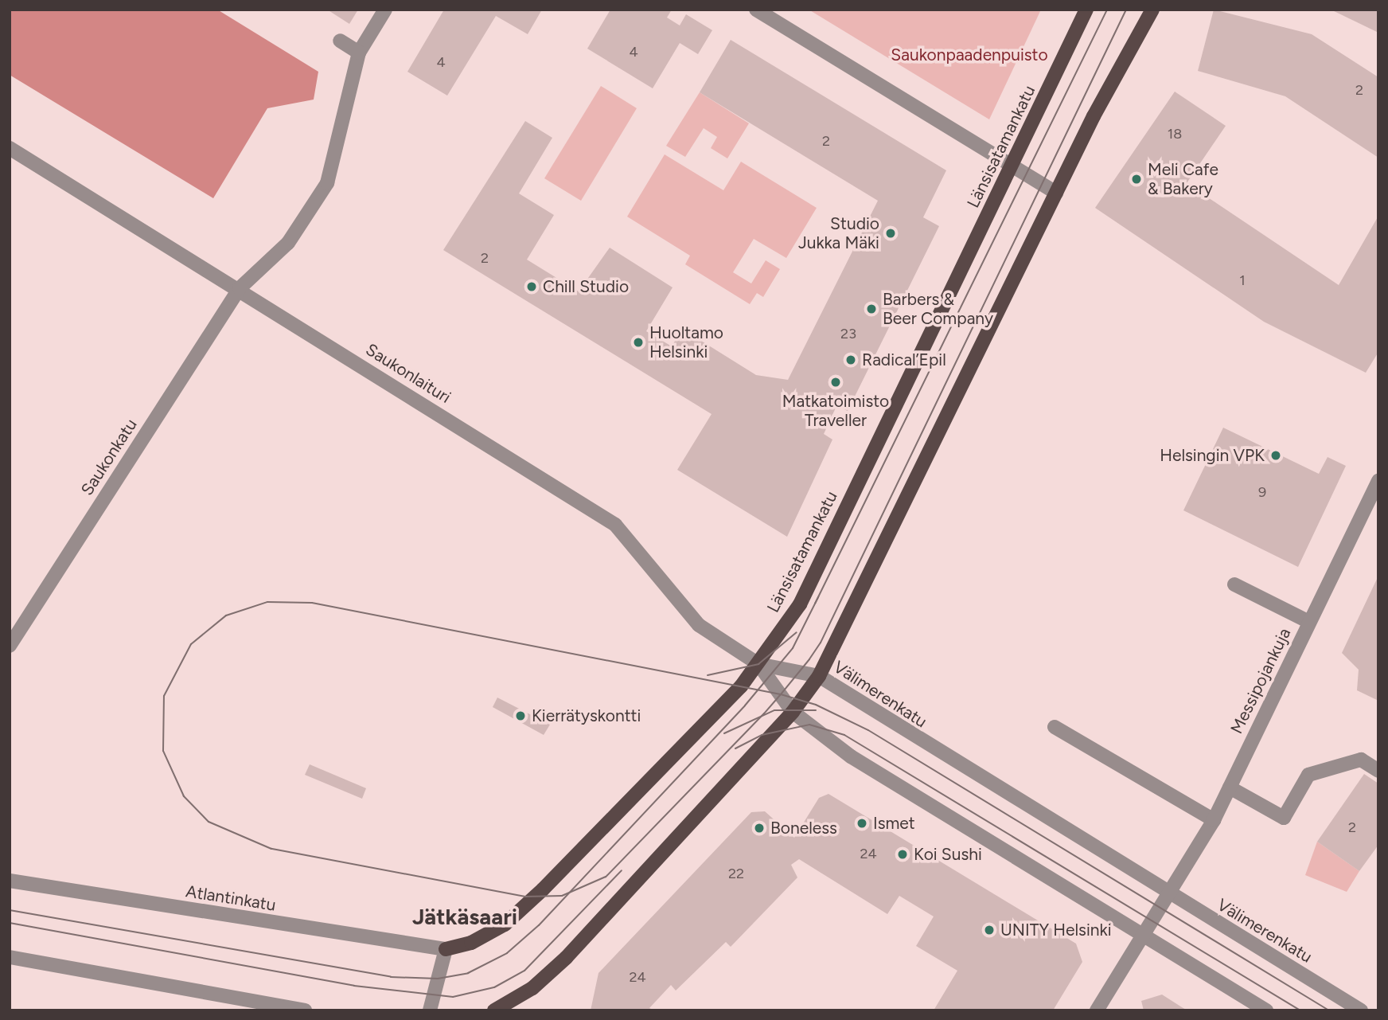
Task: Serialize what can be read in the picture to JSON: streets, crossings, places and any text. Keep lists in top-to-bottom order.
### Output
{
  "streets": {
    "main road": ["Länsisatamankatu"],
    "street": [
      "Saukonlaituri",
      "Saukonkatu",
      "Messipojankuja",
      "Välimerenkatu",
      "Atlantinkatu"
    ]
  },
  "crossings": [
    ["Länsisatamankatu", "Saukonlaituri"],
    ["Länsisatamankatu", "Välimerenkatu"],
    ["Länsisatamankatu", "Atlantinkatu"],
    ["Saukonlaituri", "Saukonkatu"],
    ["Saukonlaituri", "Välimerenkatu"],
    ["Messipojankuja", "Välimerenkatu"]
  ],
  "districts": ["Jätkäsaari"],
  "parks": ["Saukonpaadenpuisto"],
  "places": [
    "Meli Cafe & Bakery",
    "Studio Jukka Mäki",
    "Chill Studio",
    "Barbers & Beer Company",
    "Huoltamo Helsinki",
    "Radical’Epil",
    "Matkatoimisto Traveller",
    "Helsingin VPK",
    "Kierrätyskontti",
    "Ismet",
    "Boneless",
    "Koi Sushi",
    "UNITY Helsinki"
  ],
  "house_numbers": [
    "4",
    "4",
    "2",
    "18",
    "2",
    "2",
    "1",
    "23",
    "9",
    "2",
    "24",
    "22",
    "24"
  ]
}
